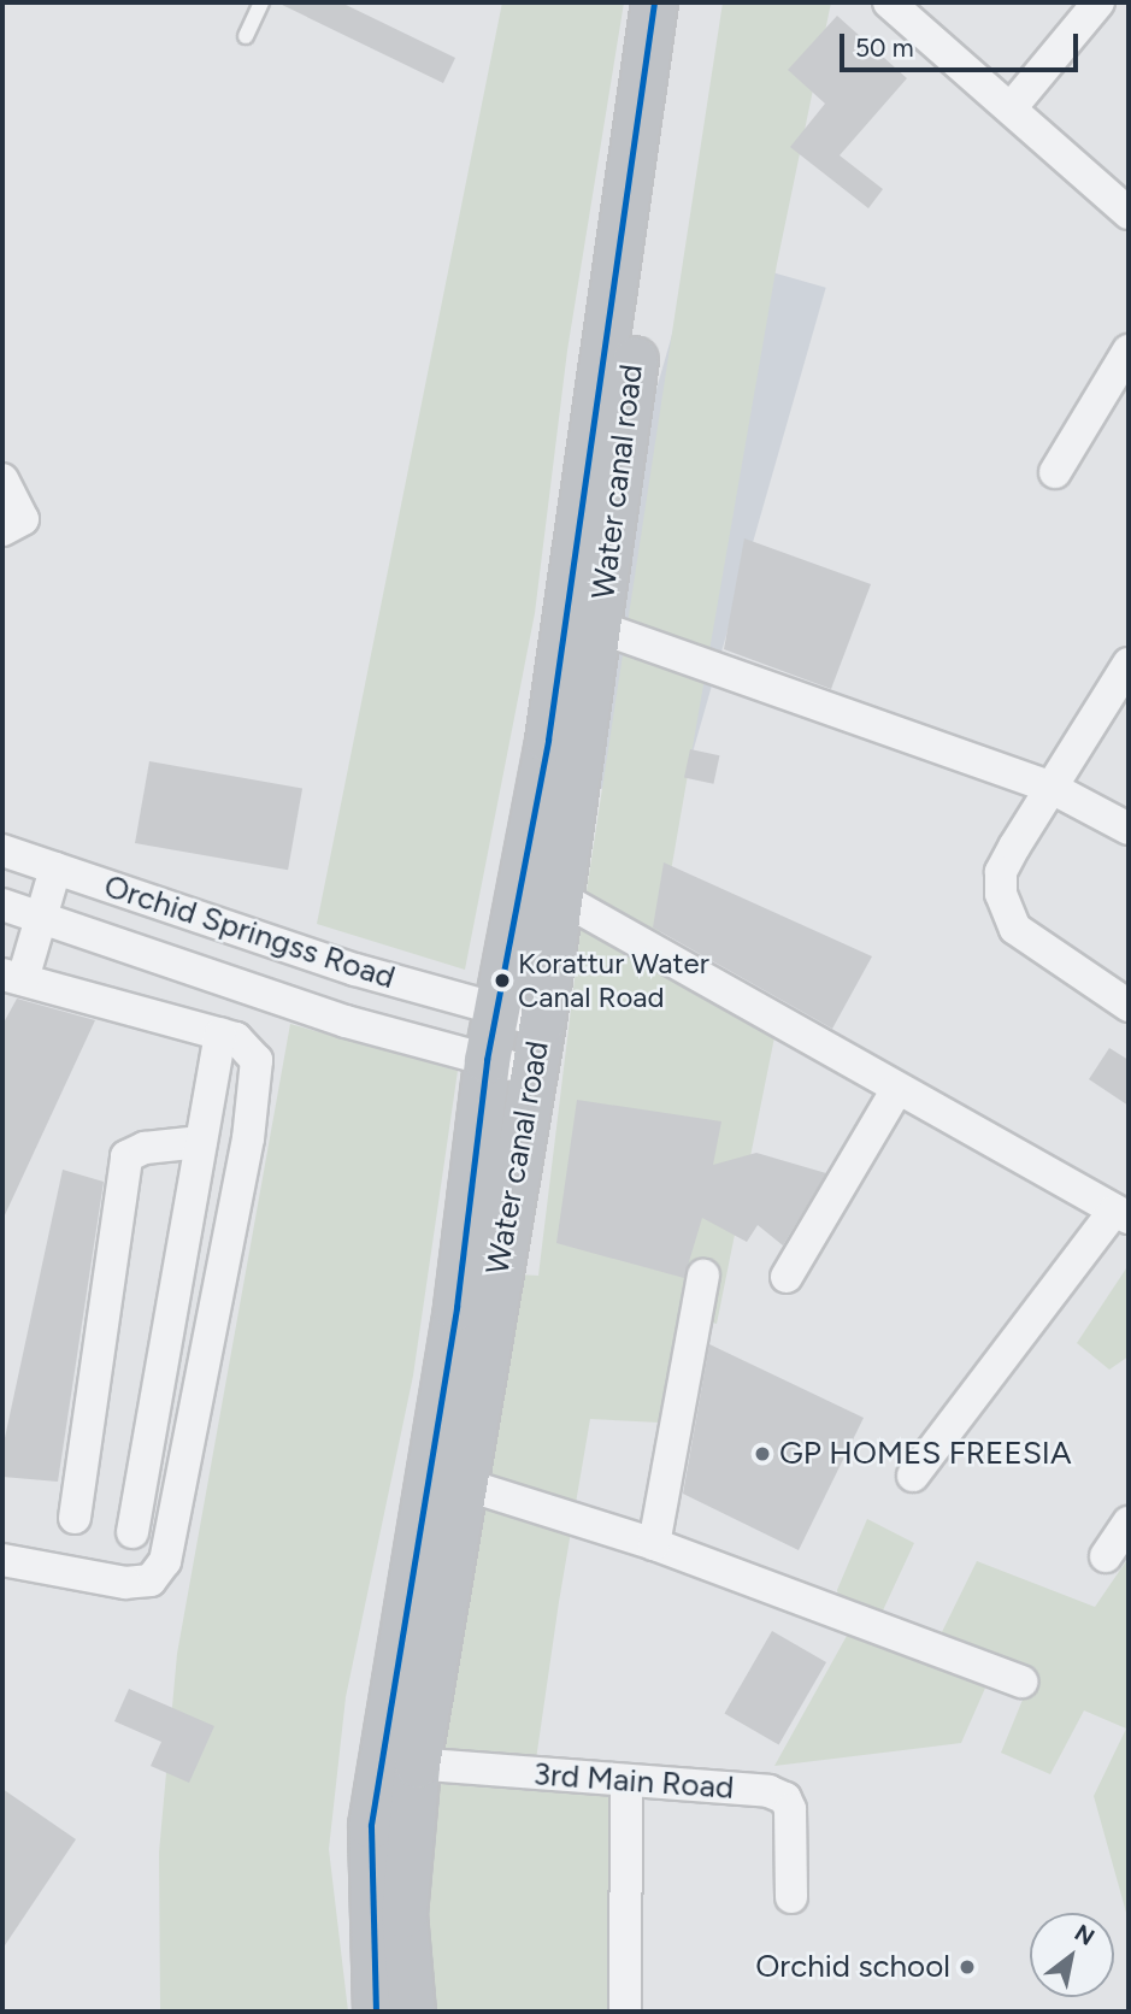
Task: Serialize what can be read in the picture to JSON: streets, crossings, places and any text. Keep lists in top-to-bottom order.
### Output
{
  "streets": {
    "main road": ["Water canal road"],
    "street": ["Orchid Springss Road", "3rd Main Road"]
  },
  "crossings": [
    ["Water canal road", "Orchid Springss Road"],
    ["Water canal road", "3rd Main Road"]
  ],
  "places": ["Korattur Water Canal Road", "GP HOMES FREESIA", "Orchid school"],
  "scale_bar": "50 m",
  "north": "top right"
}
